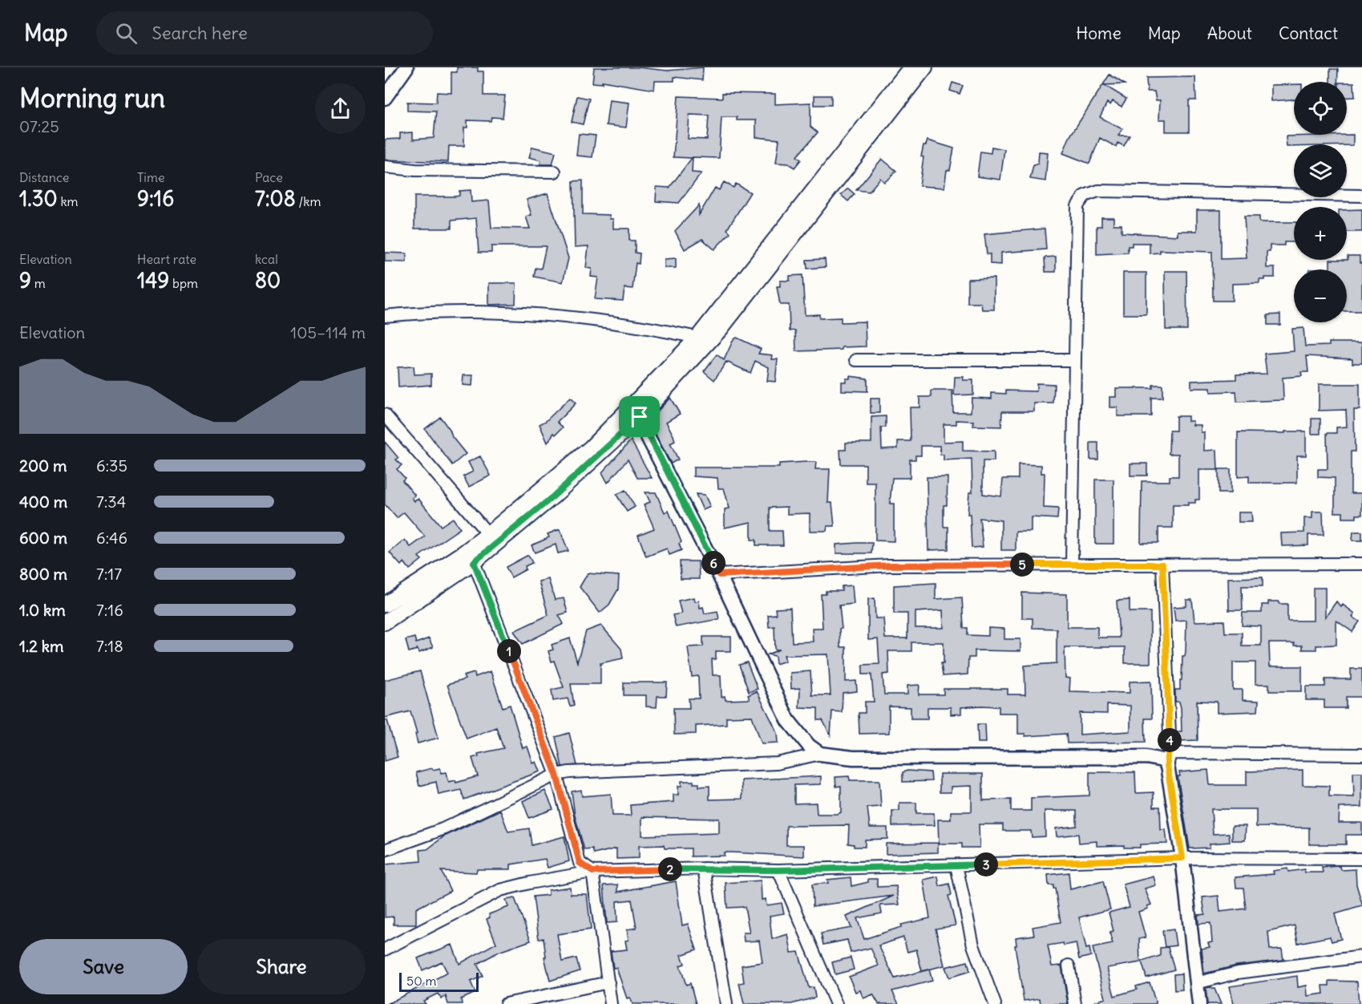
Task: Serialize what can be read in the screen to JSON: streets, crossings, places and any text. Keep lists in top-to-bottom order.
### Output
{
  "scale_bar": "50 m",
  "page": {
    "header": "Map",
    "search": "Search here",
    "nav": [
      "Home",
      "Map",
      "About",
      "Contact"
    ],
    "heading": ["Morning run", "07:25"],
    "map_buttons": ["+", "−"],
    "stats": [
      ["Distance", "1.30 km"],
      ["Time", "9:16"],
      ["Pace", "7:08 /km"],
      ["Elevation", "9 m"],
      ["Heart rate", "149 bpm"],
      ["kcal", "80"]
    ],
    "chart": ["Elevation", "105–114 m"],
    "list": [
      {
        "name": "200 m",
        "note": "6:35"
      },
      {
        "name": "400 m",
        "note": "7:34"
      },
      {
        "name": "600 m",
        "note": "6:46"
      },
      {
        "name": "800 m",
        "note": "7:17"
      },
      {
        "name": "1.0 km",
        "note": "7:16"
      },
      {
        "name": "1.2 km",
        "note": "7:18"
      }
    ],
    "pins": [
      "6",
      "5",
      "1",
      "4",
      "3",
      "2"
    ],
    "buttons": ["Save", "Share"],
    "scale": "50 m"
  }
}
